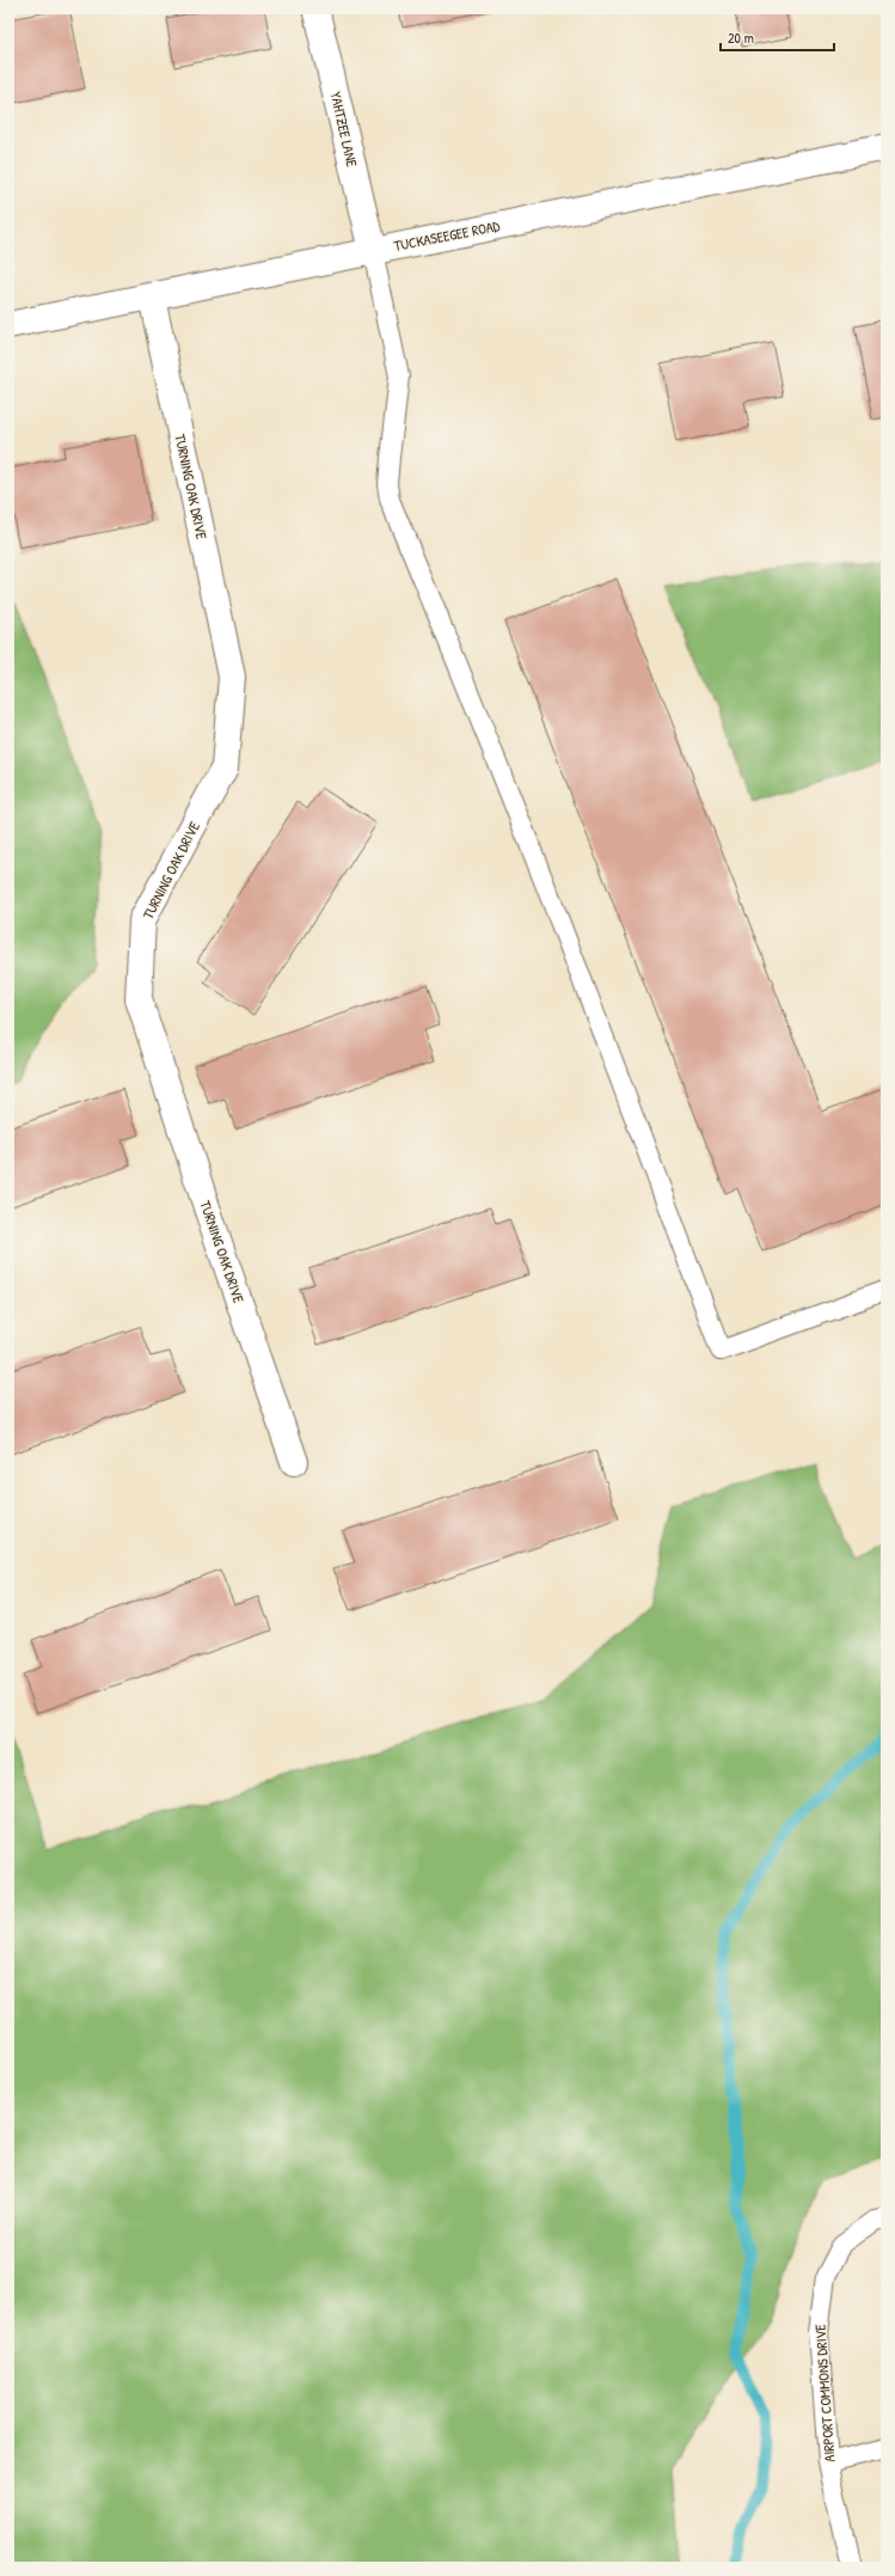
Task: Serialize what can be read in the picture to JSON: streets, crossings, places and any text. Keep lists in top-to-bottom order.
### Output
{
  "streets": {
    "street": ["YAHTZEE LANE", "TUCKASEEGEE ROAD", "TURNING OAK DRIVE"],
    "lane": ["AIRPORT COMMONS DRIVE"]
  },
  "crossings": [
    ["YAHTZEE LANE", "TUCKASEEGEE ROAD"],
    ["TUCKASEEGEE ROAD", "TURNING OAK DRIVE"]
  ],
  "scale_bar": "20 m"
}
